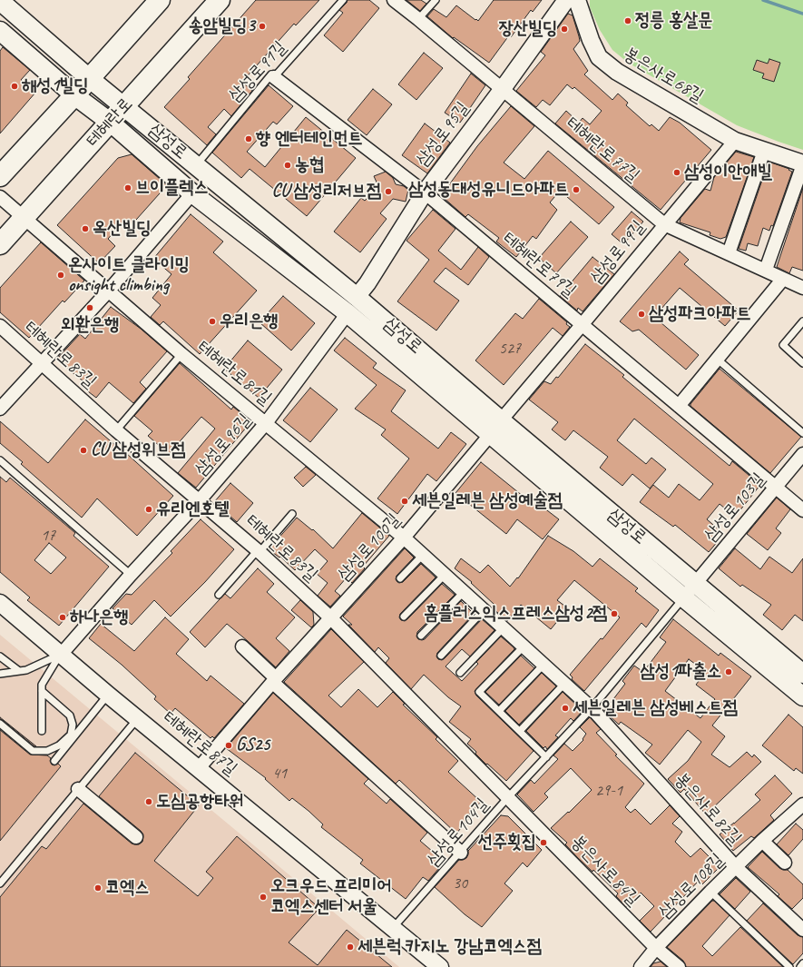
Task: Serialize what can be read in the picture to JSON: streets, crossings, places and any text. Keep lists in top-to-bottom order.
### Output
{
  "streets": {
    "main road": ["테헤란로", "삼성로"],
    "street": [
      "봉은사로68길",
      "삼성로95길",
      "테헤란로77길",
      "삼성로99길",
      "테헤란로79길",
      "테헤란로83길",
      "테헤란로81길",
      "삼성로96길",
      "삼성로103길",
      "삼성로100길",
      "테헤란로87길",
      "봉은사로82길",
      "봉은사로84길",
      "삼성로108길"
    ],
    "lane": ["삼성로91길", "삼성로104길"]
  },
  "crossings": [
    ["삼성로91길", "삼성로"],
    ["삼성로91길", "테헤란로79길"],
    ["봉은사로68길", "테헤란로77길"],
    ["봉은사로68길", "삼성로99길"],
    ["테헤란로", "삼성로"],
    ["테헤란로", "테헤란로81길"],
    ["삼성로95길", "삼성로"],
    ["삼성로95길", "테헤란로77길"],
    ["삼성로95길", "테헤란로79길"],
    ["삼성로", "삼성로99길"],
    ["삼성로", "삼성로96길"],
    ["삼성로", "삼성로103길"],
    ["삼성로", "삼성로100길"],
    ["삼성로", "삼성로104길"],
    ["테헤란로77길", "삼성로99길"],
    ["삼성로99길", "테헤란로79길"],
    ["테헤란로79길", "삼성로103길"],
    ["테헤란로83길", "삼성로96길"],
    ["테헤란로83길", "삼성로100길"],
    ["테헤란로83길", "삼성로104길"],
    ["테헤란로83길", "봉은사로84길"],
    ["테헤란로81길", "삼성로96길"],
    ["테헤란로81길", "삼성로100길"],
    ["테헤란로81길", "봉은사로82길"],
    ["테헤란로81길", "삼성로104길"],
    ["삼성로96길", "테헤란로87길"],
    ["삼성로103길", "삼성로104길"],
    ["삼성로100길", "테헤란로87길"],
    ["테헤란로87길", "삼성로104길"],
    ["봉은사로82길", "삼성로104길"],
    ["봉은사로82길", "삼성로108길"],
    ["삼성로104길", "봉은사로84길"],
    ["봉은사로84길", "삼성로108길"]
  ],
  "places": [
    "정릉 홍살문",
    "송암빌딩3",
    "장산빌딩",
    "해성1빌딩",
    "향 엔터테인먼트",
    "농협",
    "삼성이안애빌",
    "브이플렉스",
    "삼성동대성유니드아파트",
    "CU 삼성리저브점",
    "옥산빌딩",
    "온사이트 클라이밍 onsight climbing",
    "외환은행",
    "삼성파크아파트",
    "우리은행",
    "CU 삼성위브점",
    "세븐일레븐 삼성예술점",
    "유리엔호텔",
    "홈플러스익스프레스삼성2점",
    "하나은행",
    "삼성1파출소",
    "세븐일레븐 삼성베스트점",
    "GS25",
    "도심공항타워",
    "선주횟집",
    "코엑스",
    "오크우드 프리미어 코엑스센터 서울",
    "세븐럭 카지노 강남코엑스점"
  ],
  "house_numbers": [
    "527",
    "17",
    "41",
    "29-1",
    "30"
  ]
}
